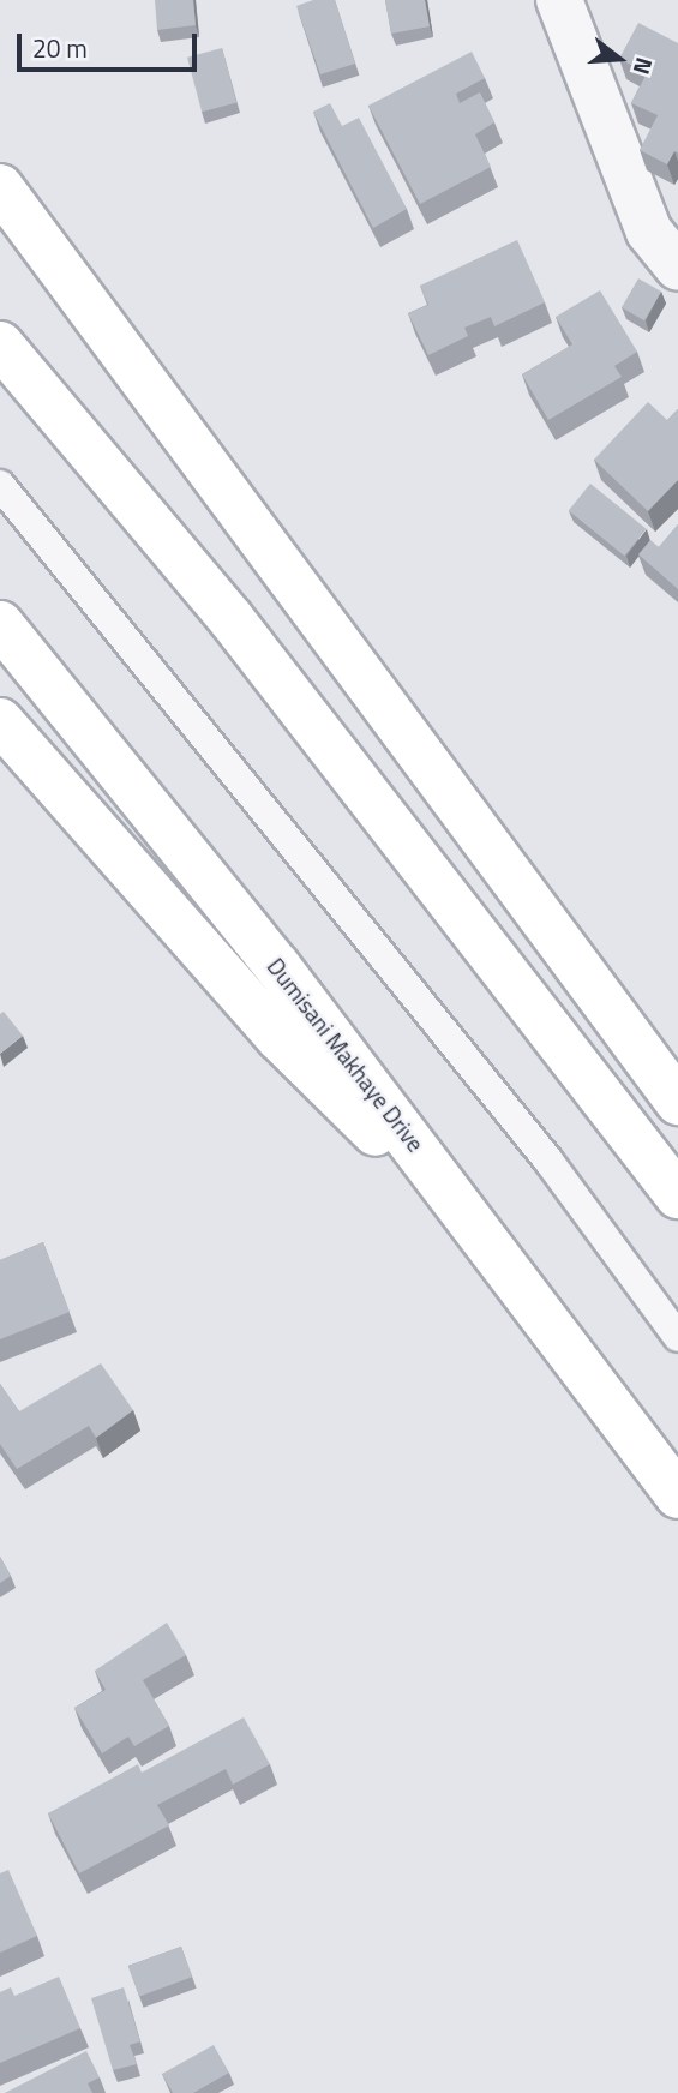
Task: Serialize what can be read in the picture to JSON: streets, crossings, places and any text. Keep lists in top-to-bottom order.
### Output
{
  "streets": {
    "main road": ["Dumisani Makhaye Drive"]
  },
  "scale_bar": "20 m",
  "north": "right"
}
